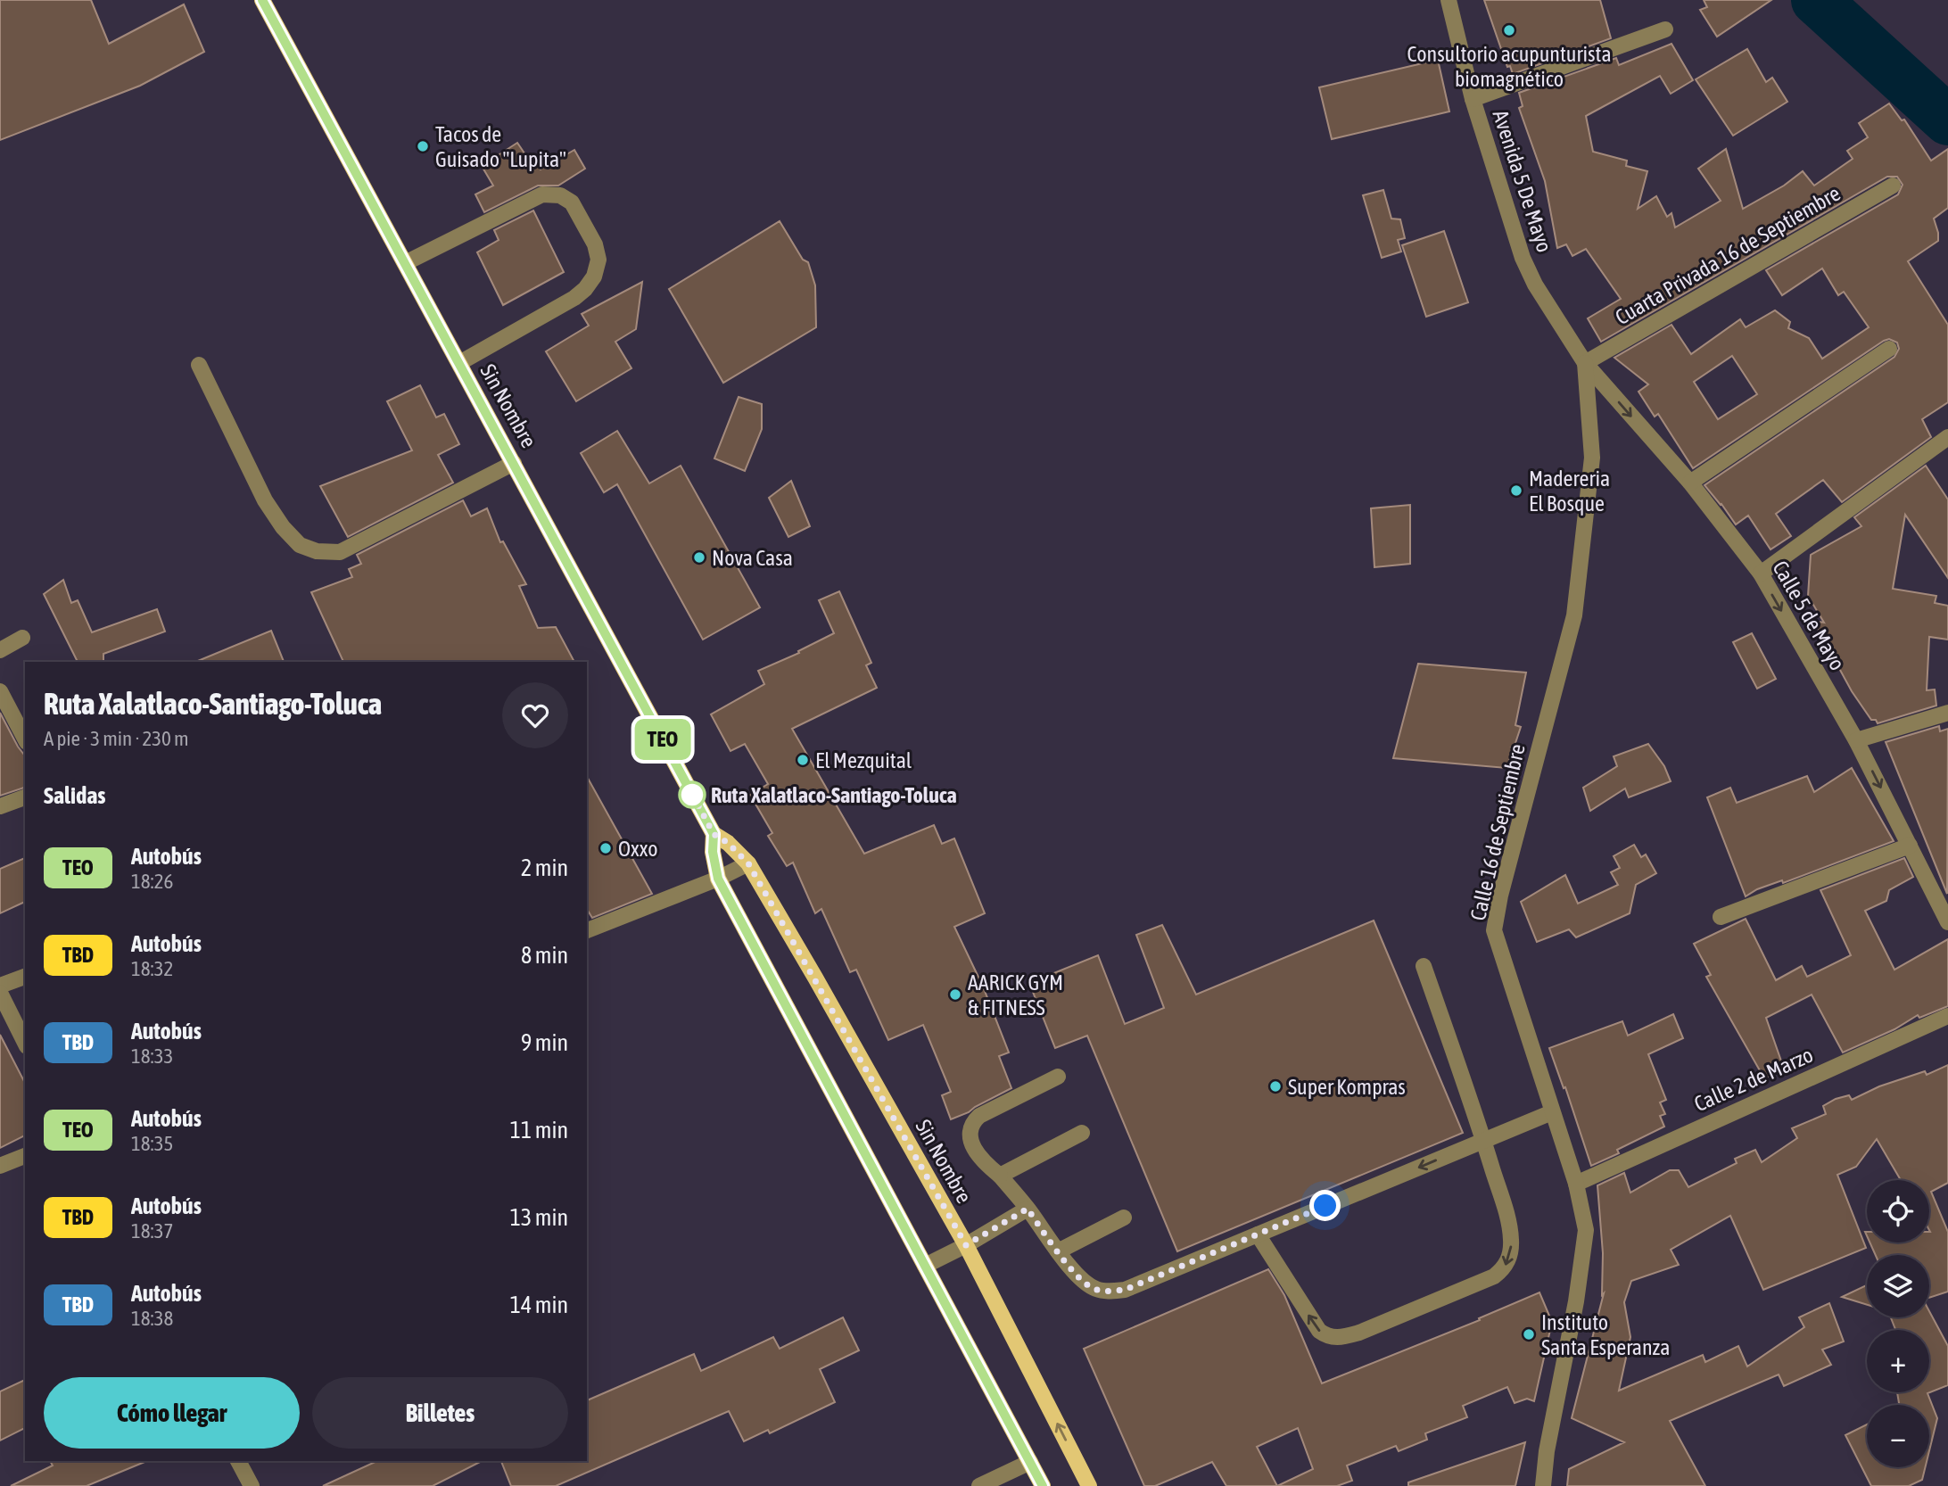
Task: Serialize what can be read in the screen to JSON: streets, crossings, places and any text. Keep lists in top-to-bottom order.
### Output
{
  "streets": {
    "main road": ["Sin Nombre"],
    "street": [
      "Avenida 5 De Mayo",
      "Cuarta Privada 16 de Septiembre",
      "Calle 5 de Mayo",
      "Calle 16 de Septiembre",
      "Calle 2 de Marzo"
    ]
  },
  "crossings": [
    ["Avenida 5 De Mayo", "Cuarta Privada 16 de Septiembre"],
    ["Avenida 5 De Mayo", "Calle 5 de Mayo"],
    ["Avenida 5 De Mayo", "Calle 16 de Septiembre"],
    ["Cuarta Privada 16 de Septiembre", "Calle 5 de Mayo"],
    ["Cuarta Privada 16 de Septiembre", "Calle 16 de Septiembre"],
    ["Calle 5 de Mayo", "Calle 16 de Septiembre"],
    ["Calle 16 de Septiembre", "Calle 2 de Marzo"]
  ],
  "one_way": ["Calle 5 de Mayo"],
  "places": [
    "Consultorio acupunturista biomagnético",
    "Tacos de Guisado \"Lupita\"",
    "Madereria El Bosque",
    "Nova Casa",
    "El Mezquital",
    "Ruta Xalatlaco-Santiago-Toluca",
    "Oxxo",
    "AARICK GYM & FITNESS",
    "Super Kompras",
    "Instituto Santa Esperanza"
  ],
  "lines": ["bus line TEO"],
  "page": {
    "on_map": "TEO",
    "heading": [
      ["Ruta Xalatlaco-Santiago-Toluca", "A pie · 3 min · 230 m"],
      "Salidas"
    ],
    "list": [
      {
        "mark": "TEO",
        "name": "Autobús",
        "note": "18:26",
        "value": "2 min"
      },
      {
        "mark": "TBD",
        "name": "Autobús",
        "note": "18:32",
        "value": "8 min"
      },
      {
        "mark": "TBD",
        "name": "Autobús",
        "note": "18:33",
        "value": "9 min"
      },
      {
        "mark": "TEO",
        "name": "Autobús",
        "note": "18:35",
        "value": "11 min"
      },
      {
        "mark": "TBD",
        "name": "Autobús",
        "note": "18:37",
        "value": "13 min"
      },
      {
        "mark": "TBD",
        "name": "Autobús",
        "note": "18:38",
        "value": "14 min"
      }
    ],
    "map_buttons": ["+", "−"],
    "buttons": ["Cómo llegar", "Billetes"]
  }
}
